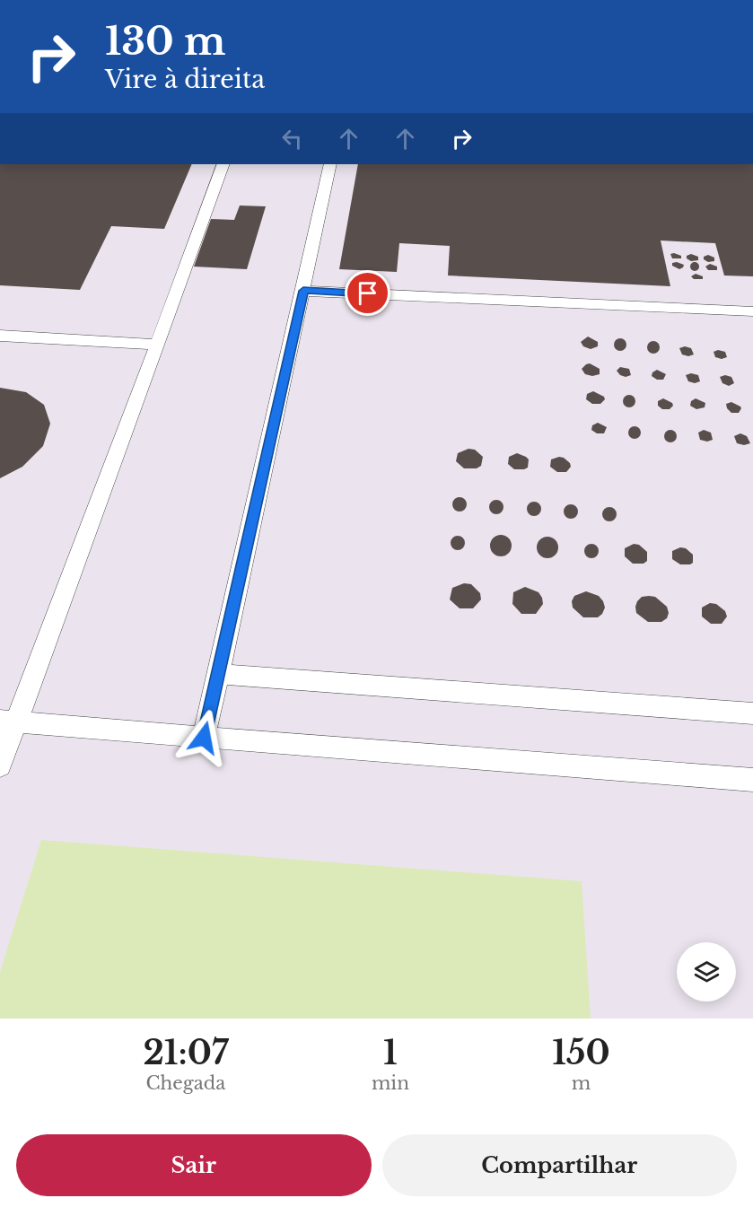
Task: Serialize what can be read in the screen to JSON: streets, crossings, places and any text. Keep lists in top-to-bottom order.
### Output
{
  "page": {
    "turn": ["130 m", "Vire à direita"],
    "eta": [
      "21:07",
      "Chegada",
      "1",
      "min",
      "150",
      "m"
    ],
    "buttons": ["Sair", "Compartilhar"]
  }
}
